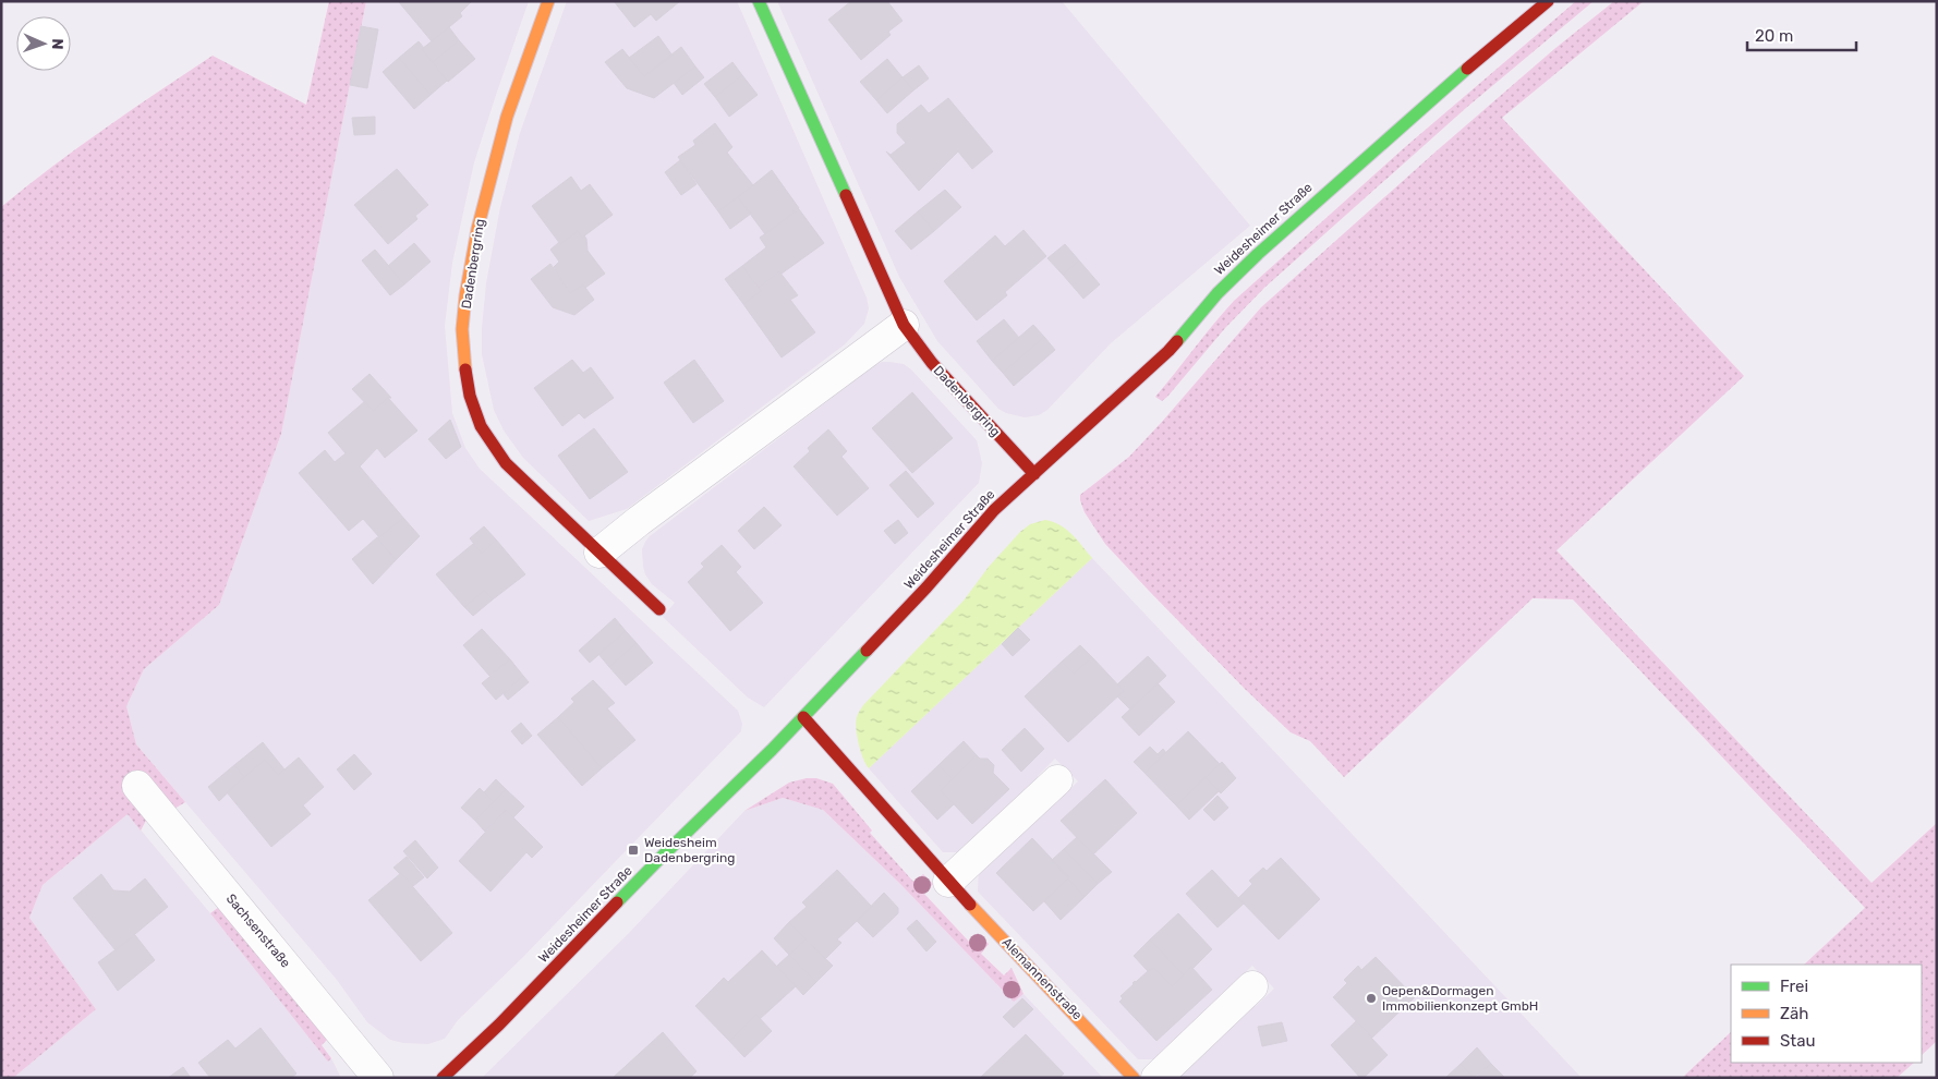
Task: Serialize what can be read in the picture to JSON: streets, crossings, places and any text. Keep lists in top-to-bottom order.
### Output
{
  "streets": {
    "street": [
      "Weidesheimer Straße",
      "Dadenbergring",
      "Sachsenstraße",
      "Alemannenstraße"
    ]
  },
  "crossings": [
    ["Weidesheimer Straße", "Dadenbergring"],
    ["Weidesheimer Straße", "Alemannenstraße"]
  ],
  "places": {
    "transit": ["Weidesheim Dadenbergring"],
    "other": ["Oepen&Dormagen Immobilienkonzept GmbH"]
  },
  "legend": ["Frei", "Zäh", "Stau"],
  "scale_bar": "20 m",
  "north": "right"
}
